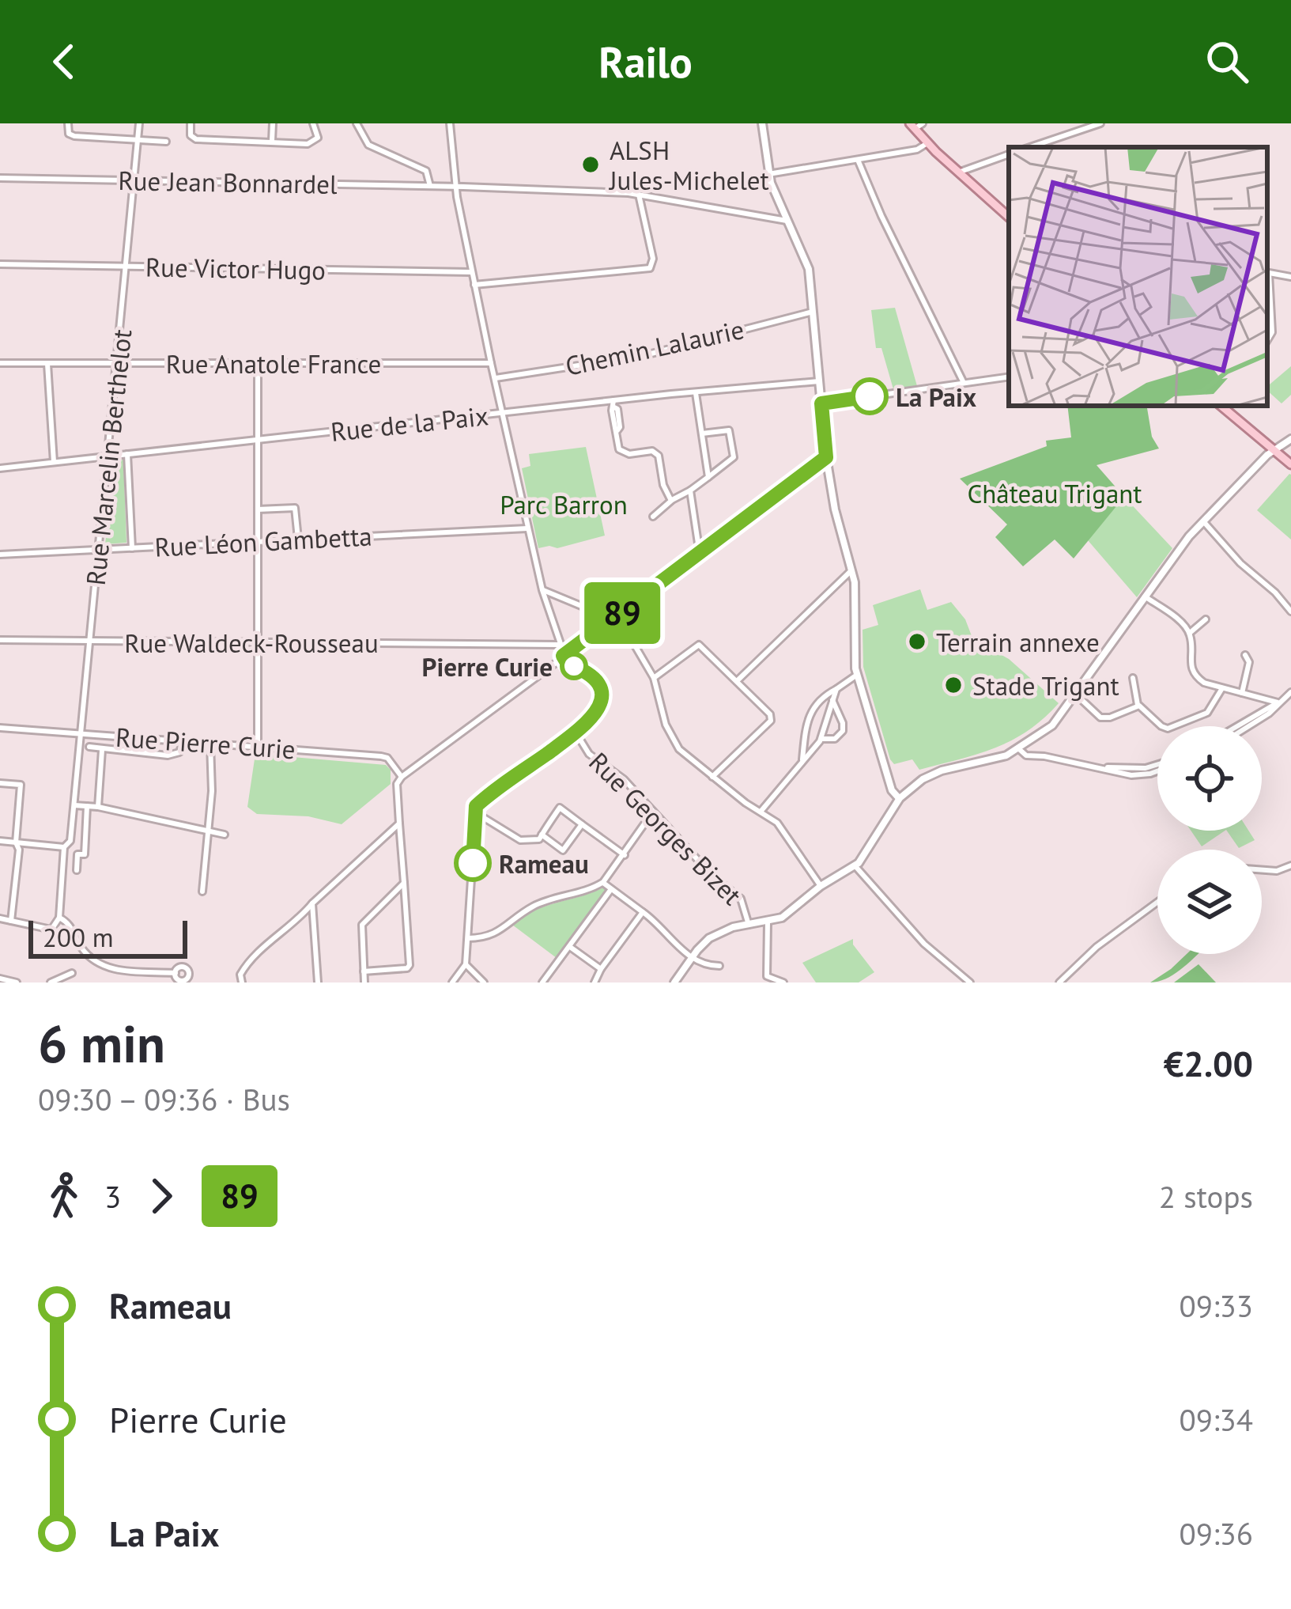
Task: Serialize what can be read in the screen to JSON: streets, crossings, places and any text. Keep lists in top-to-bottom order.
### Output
{
  "streets": {
    "street": [
      "Rue Jean Bonnardel",
      "Rue Victor Hugo",
      "Chemin Lalaurie",
      "Rue Anatole France",
      "Rue de la Paix",
      "Rue Marcelin Berthelot",
      "Rue Léon Gambetta",
      "Rue Waldeck-Rousseau",
      "Rue Pierre Curie",
      "Rue Georges Bizet"
    ]
  },
  "crossings": [
    ["Rue Jean Bonnardel", "Rue Marcelin Berthelot"],
    ["Rue Victor Hugo", "Rue Marcelin Berthelot"],
    ["Rue Anatole France", "Rue Marcelin Berthelot"],
    ["Rue de la Paix", "Rue Marcelin Berthelot"],
    ["Rue Marcelin Berthelot", "Rue Léon Gambetta"],
    ["Rue Marcelin Berthelot", "Rue Waldeck-Rousseau"],
    ["Rue Marcelin Berthelot", "Rue Pierre Curie"]
  ],
  "parks": ["Château Trigant", "Parc Barron"],
  "places": [
    "ALSH Jules-Michelet",
    "La Paix",
    "Terrain annexe",
    "Pierre Curie",
    "Stade Trigant",
    "Rameau"
  ],
  "lines": ["bus line 89"],
  "scale_bar": "200 m",
  "page": {
    "header": "Railo",
    "on_map": "89",
    "scale": "200 m",
    "heading": ["6 min", "09:30 – 09:36 · Bus", "€2.00"],
    "legs": ["3", "89", "2 stops"],
    "list": [
      {
        "name": "Rameau",
        "value": "09:33"
      },
      {
        "name": "Pierre Curie",
        "value": "09:34"
      },
      {
        "name": "La Paix",
        "value": "09:36"
      }
    ]
  }
}
